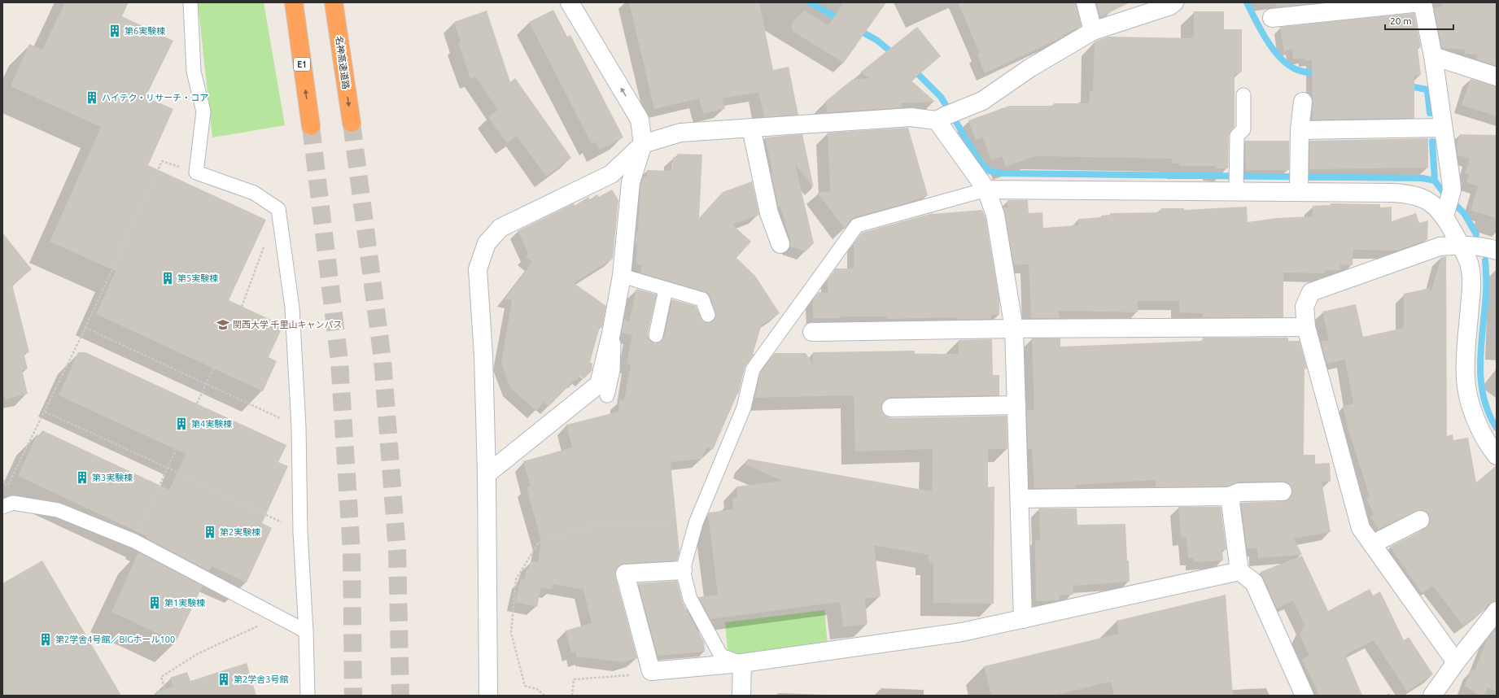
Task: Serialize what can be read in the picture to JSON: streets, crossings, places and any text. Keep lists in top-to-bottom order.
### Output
{
  "streets": {
    "highway": ["名神高速道路", "E1"]
  },
  "places": {
    "building": [
      "第6実験棟",
      "ハイテク・リサーチ・コア",
      "第5実験棟",
      "第4実験棟",
      "第3実験棟",
      "第2実験棟",
      "第1実験棟",
      "第2学舎4号館／BIGホール100",
      "第2学舎3号館"
    ],
    "school or university": ["関西大学 千里山キャンパス"]
  },
  "scale_bar": "20 m"
}
